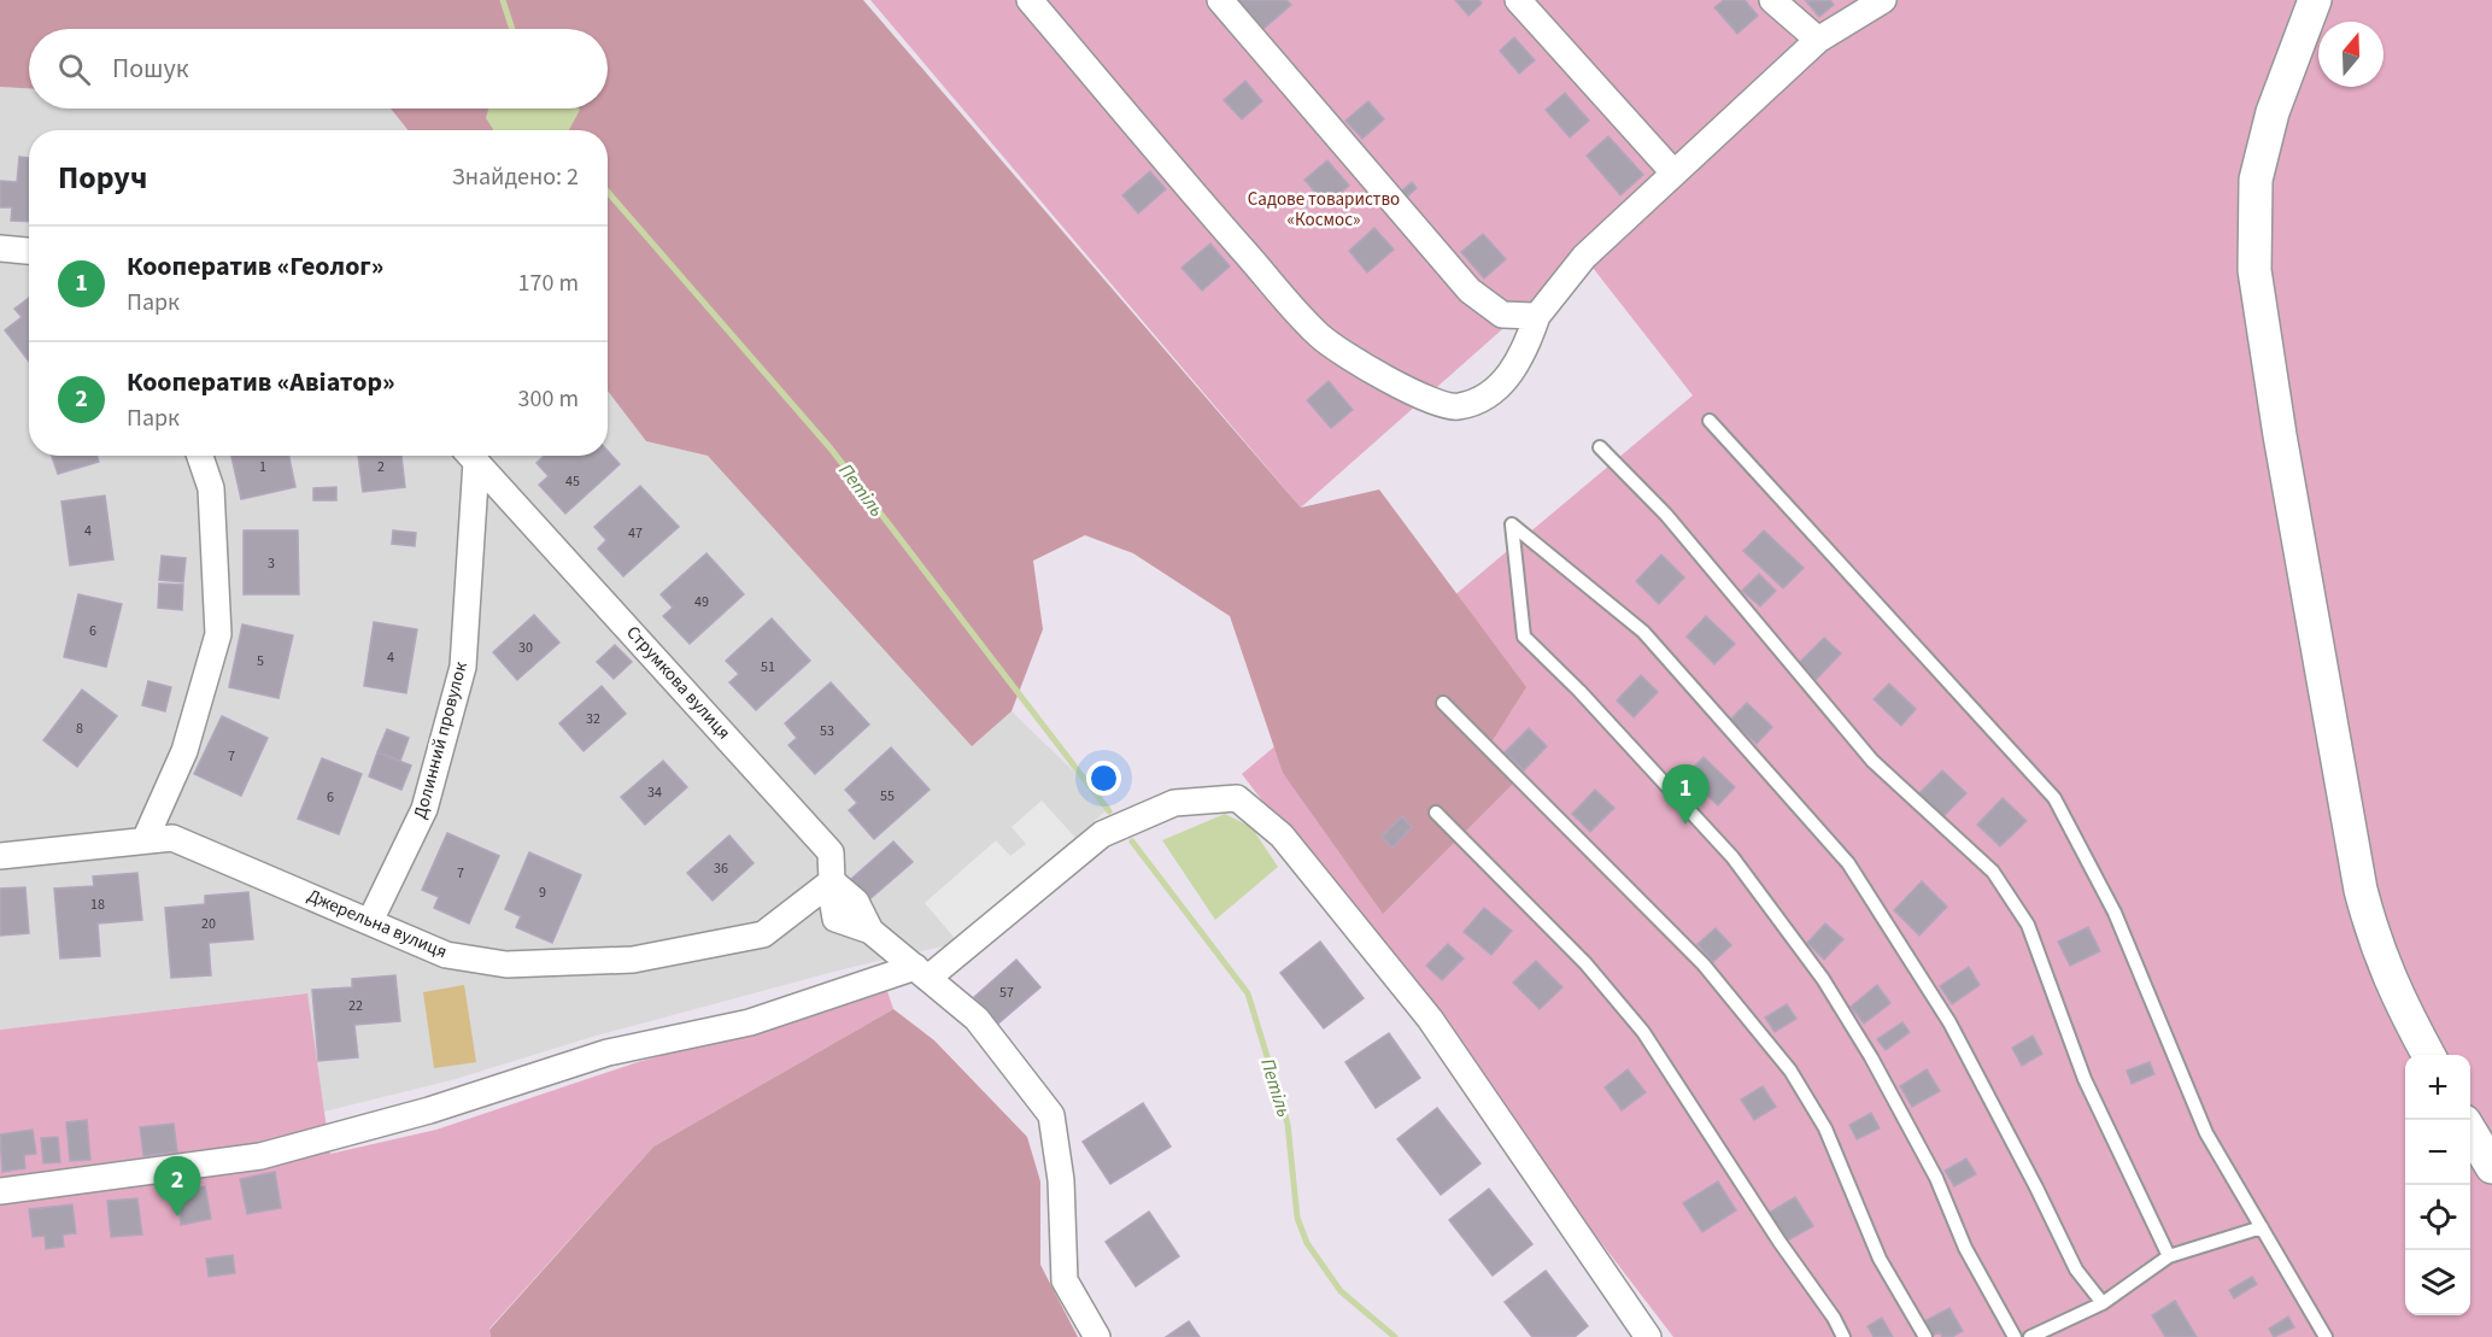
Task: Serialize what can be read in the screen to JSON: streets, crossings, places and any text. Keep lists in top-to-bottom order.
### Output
{
  "streets": {
    "street": ["Струмкова вулиця", "Долинний провулок", "Джерельна вулиця"]
  },
  "crossings": [
    ["Струмкова вулиця", "Джерельна вулиця"],
    ["Долинний провулок", "Джерельна вулиця"]
  ],
  "water": ["Петіль"],
  "parks": ["Садове товариство «Космос»"],
  "house_numbers": [
    "1",
    "2",
    "45",
    "4",
    "47",
    "3",
    "49",
    "6",
    "30",
    "4",
    "5",
    "51",
    "32",
    "8",
    "53",
    "7",
    "34",
    "55",
    "6",
    "36",
    "7",
    "9",
    "18",
    "20",
    "57",
    "22"
  ],
  "north": "top",
  "page": {
    "search": "Пошук",
    "heading": ["Поруч", "Знайдено: 2"],
    "list": [
      {
        "mark": "1",
        "name": "Кооператив «Геолог»",
        "note": "Парк",
        "value": "170 m"
      },
      {
        "mark": "2",
        "name": "Кооператив «Авіатор»",
        "note": "Парк",
        "value": "300 m"
      }
    ],
    "pins": ["1", "2"],
    "map_buttons": ["+", "−"]
  }
}
